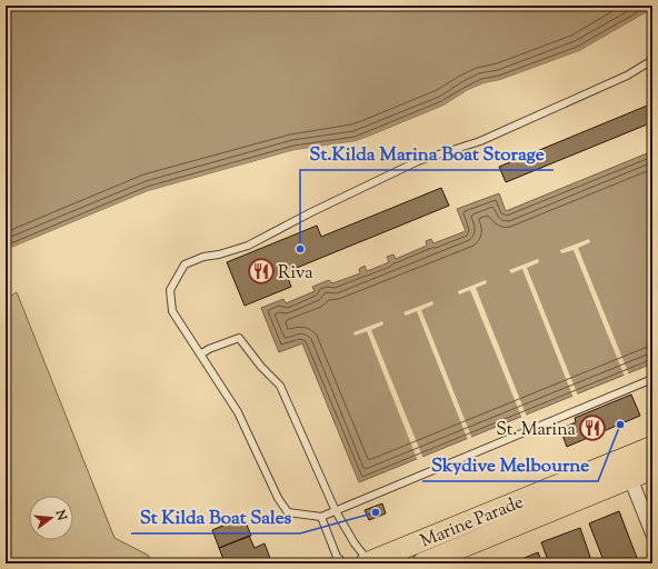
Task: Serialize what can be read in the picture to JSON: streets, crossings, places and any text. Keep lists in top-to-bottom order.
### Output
{
  "streets": {
    "main road": ["Marine Parade"]
  },
  "places": {
    "other": ["St.Kilda Marina Boat Storage", "Skydive Melbourne", "St Kilda Boat Sales"],
    "restaurant": ["Riva", "St. Marina"]
  },
  "north": "right"
}
